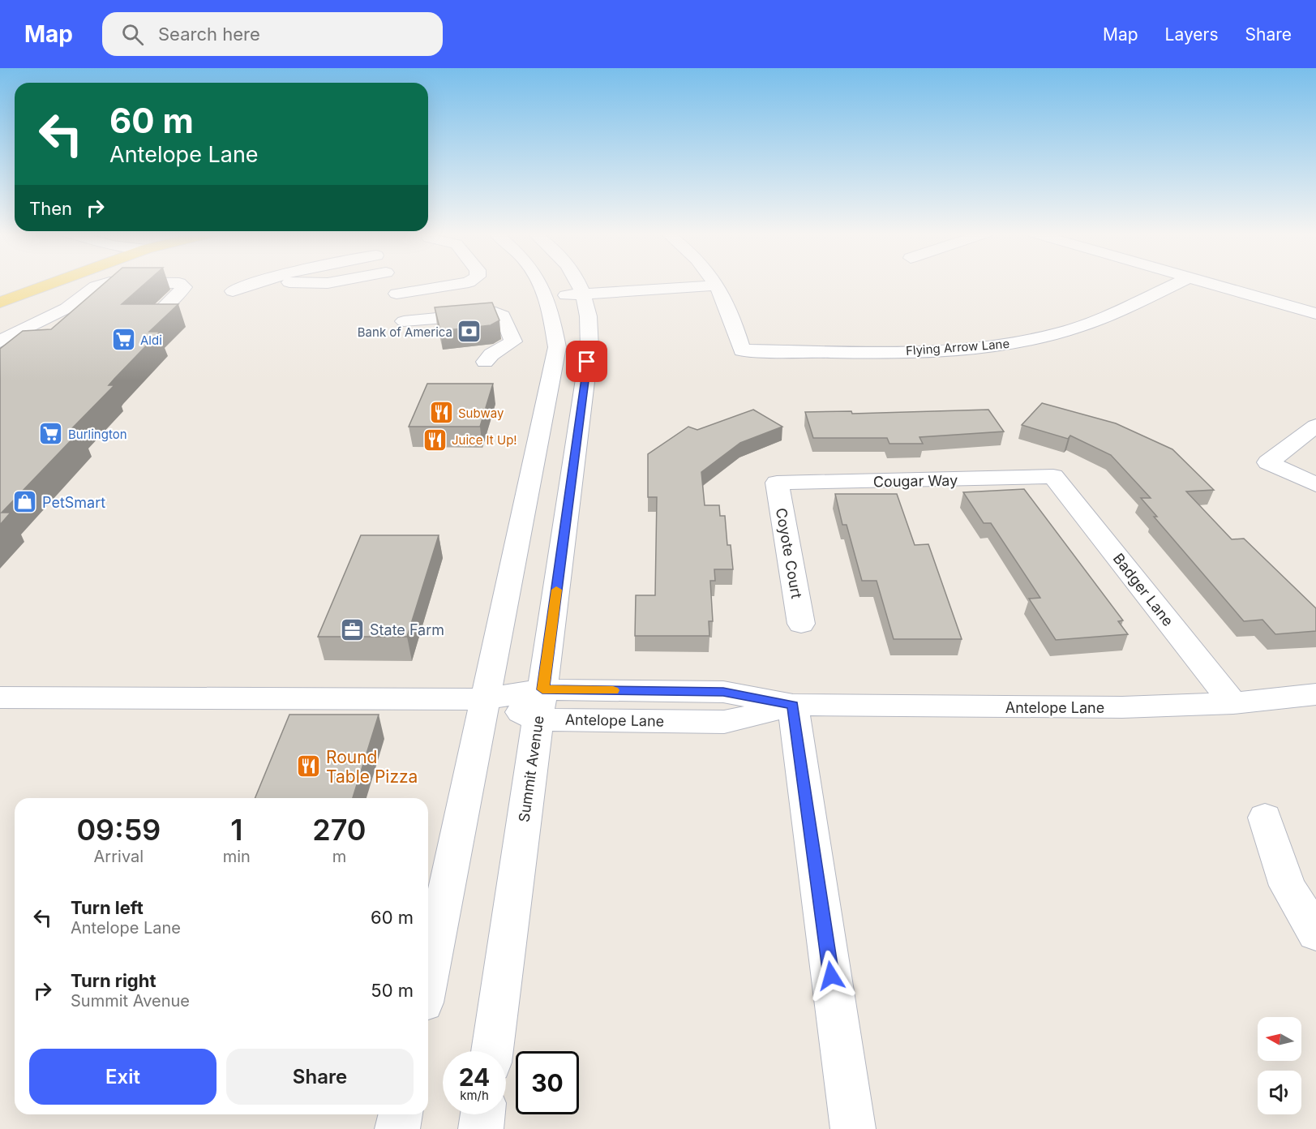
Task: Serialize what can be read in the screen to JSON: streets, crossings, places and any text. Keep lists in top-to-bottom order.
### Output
{
  "streets": {
    "street": [
      "Flying Arrow Lane",
      "Cougar Way",
      "Coyote Court",
      "Badger Lane",
      "Antelope Lane",
      "Summit Avenue"
    ]
  },
  "crossings": [
    ["Cougar Way", "Coyote Court"],
    ["Cougar Way", "Badger Lane"],
    ["Badger Lane", "Antelope Lane"],
    ["Antelope Lane", "Summit Avenue"]
  ],
  "places": {
    "bank": ["Bank of America"],
    "supermarket": ["Aldi", "Burlington"],
    "restaurant": ["Subway", "Juice It Up!", "Round Table Pizza"],
    "shop": ["PetSmart"],
    "office": ["State Farm"]
  },
  "north": "left",
  "page": {
    "header": "Map",
    "search": "Search here",
    "nav": ["Map", "Layers", "Share"],
    "turn": ["60 m", "Antelope Lane"],
    "then": "Then",
    "eta": [
      "09:59",
      "Arrival",
      "1",
      "min",
      "270",
      "m"
    ],
    "list": [
      {
        "name": "Turn left",
        "note": "Antelope Lane",
        "value": "60 m"
      },
      {
        "name": "Turn right",
        "note": "Summit Avenue",
        "value": "50 m"
      }
    ],
    "buttons": ["Exit", "Share"],
    "speed": "24 km/h",
    "limit": "30"
  }
}
